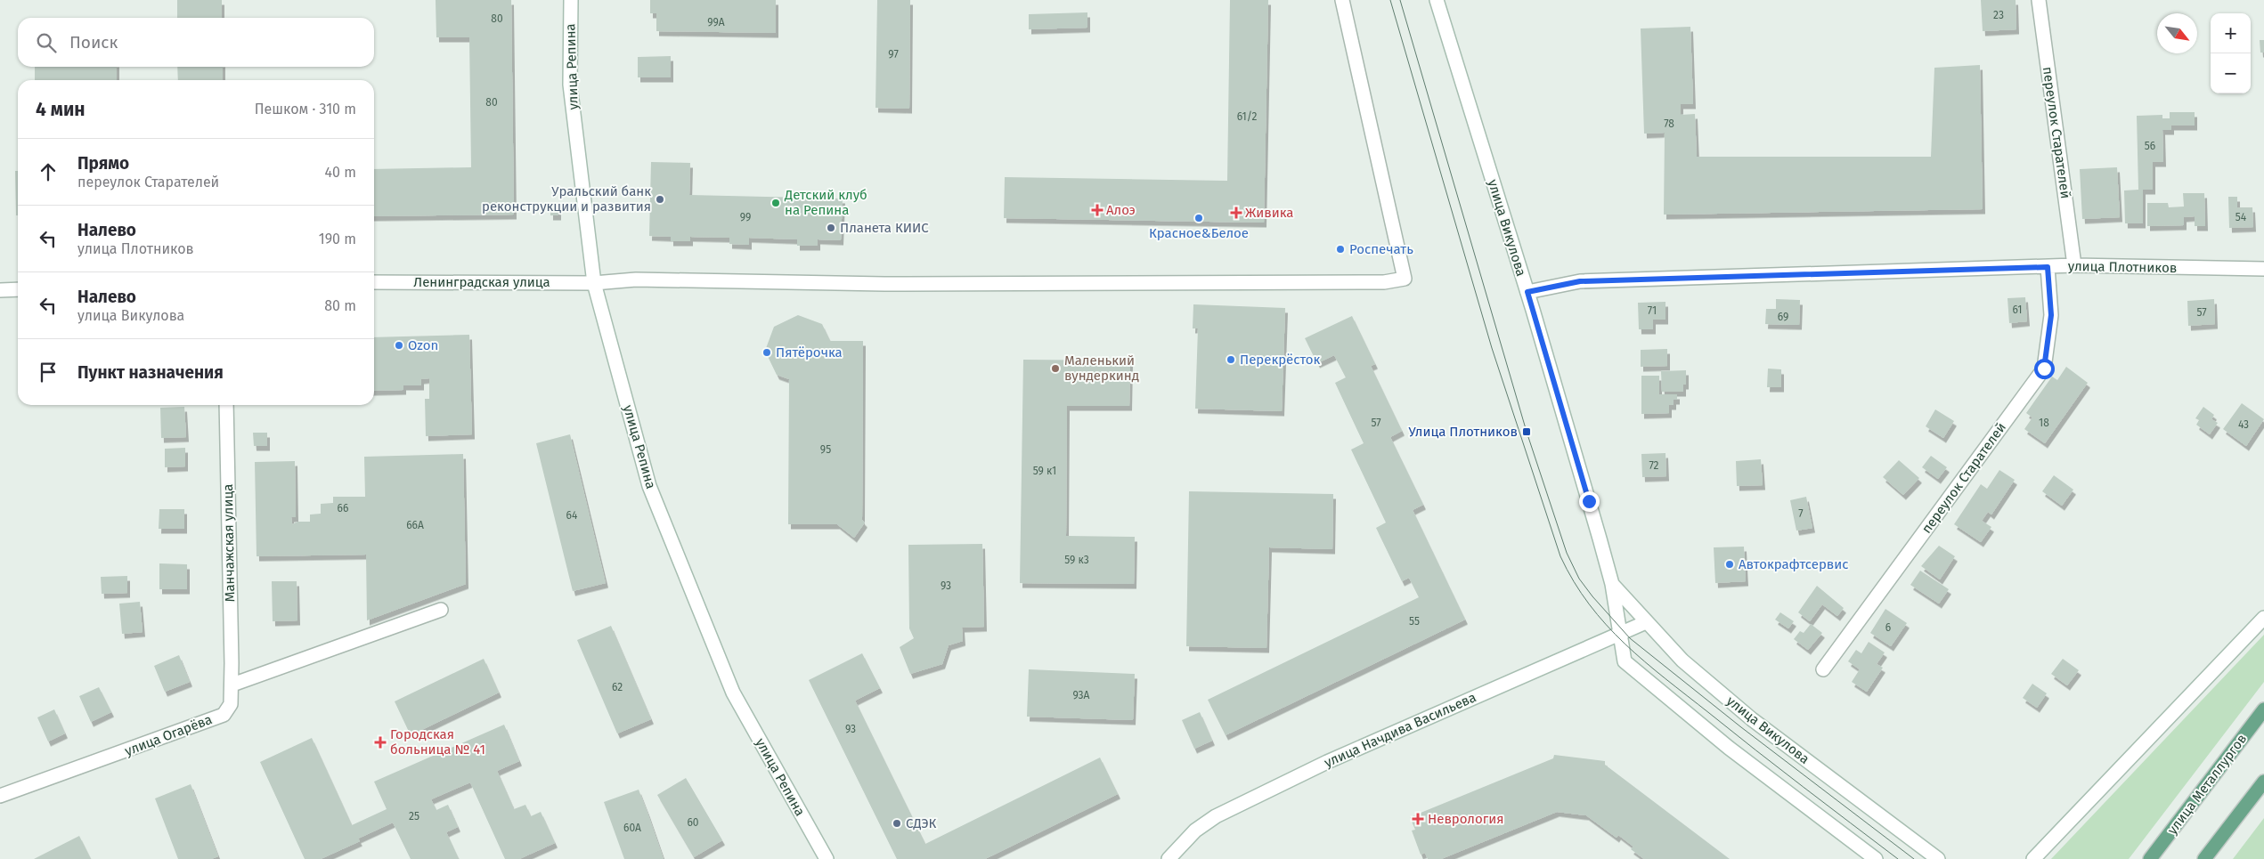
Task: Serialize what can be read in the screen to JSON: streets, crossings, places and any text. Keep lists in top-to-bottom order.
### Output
{
  "streets": {
    "main road": ["улица Металлургов"],
    "street": [
      "улица Репина",
      "переулок Старателей",
      "улица Викулова",
      "улица Плотников",
      "Ленинградская улица",
      "Манчажская улица",
      "улица Начдива Васильева",
      "улица Огарёва"
    ]
  },
  "crossings": [
    ["улица Репина", "Ленинградская улица"],
    ["переулок Старателей", "улица Плотников"],
    ["улица Викулова", "улица Плотников"],
    ["улица Викулова", "улица Начдива Васильева"],
    ["Манчажская улица", "улица Огарёва"]
  ],
  "places": {
    "other": [
      "Уральский банк реконструкции и развития",
      "Детский клуб на Репина",
      "Красное&Белое",
      "Планета КИИС",
      "Роспечать",
      "Ozon",
      "Пятёрочка",
      "Перекрёсток",
      "Маленький вундеркинд",
      "Автокрафтсервис",
      "СДЭК"
    ],
    "health": [
      "Алоэ",
      "Живика",
      "Городская больница № 41",
      "Неврология"
    ],
    "transit": ["Улица Плотников"]
  },
  "house_numbers": [
    "23",
    "80",
    "99А",
    "97",
    "80",
    "61/2",
    "78",
    "56",
    "99",
    "54",
    "61",
    "71",
    "57",
    "69",
    "57",
    "18",
    "43",
    "95",
    "72",
    "59 к1",
    "66",
    "7",
    "64",
    "66А",
    "59 к3",
    "93",
    "55",
    "6",
    "62",
    "93А",
    "93",
    "25",
    "60",
    "60А"
  ],
  "north": "bottom right",
  "page": {
    "map_buttons": ["+", "−"],
    "search": "Поиск",
    "heading": ["4 мин", "Пешком · 310 m"],
    "list": [
      ["Прямо", "переулок Старателей", "40 m"],
      ["Налево", "улица Плотников", "190 m"],
      ["Налево", "улица Викулова", "80 m"],
      "Пункт назначения"
    ]
  }
}
